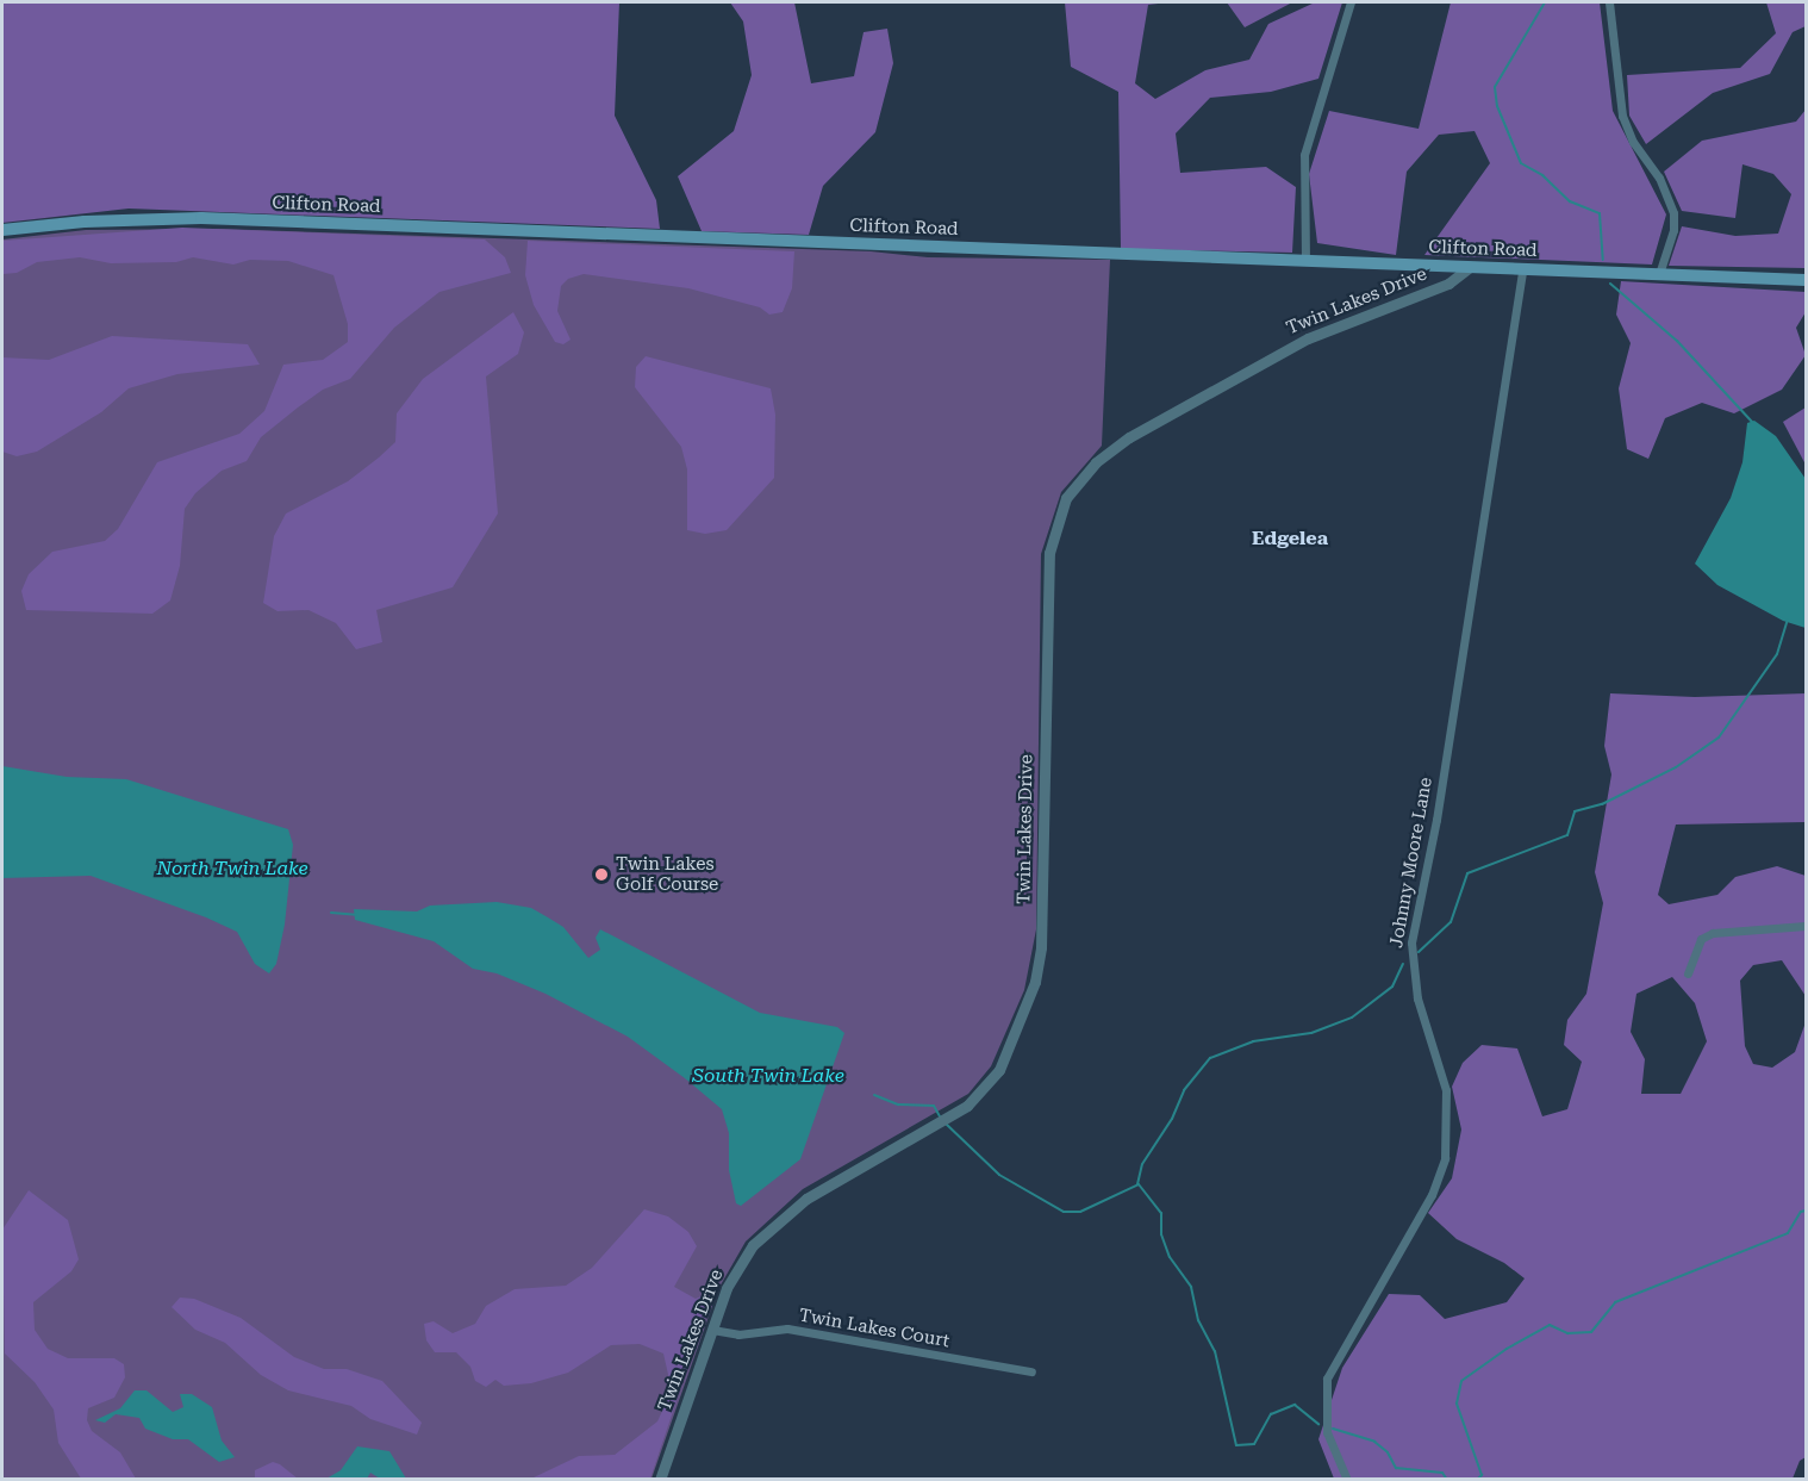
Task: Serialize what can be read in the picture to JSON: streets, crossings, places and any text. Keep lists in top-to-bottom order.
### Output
{
  "streets": {
    "main road": ["Clifton Road"],
    "street": ["Twin Lakes Drive", "Johnny Moore Lane", "Twin Lakes Court"]
  },
  "crossings": [
    ["Clifton Road", "Twin Lakes Drive"],
    ["Clifton Road", "Johnny Moore Lane"],
    ["Twin Lakes Drive", "Twin Lakes Court"]
  ],
  "districts": ["Edgelea"],
  "water": ["North Twin Lake", "South Twin Lake"],
  "places": ["Twin Lakes Golf Course"]
}
